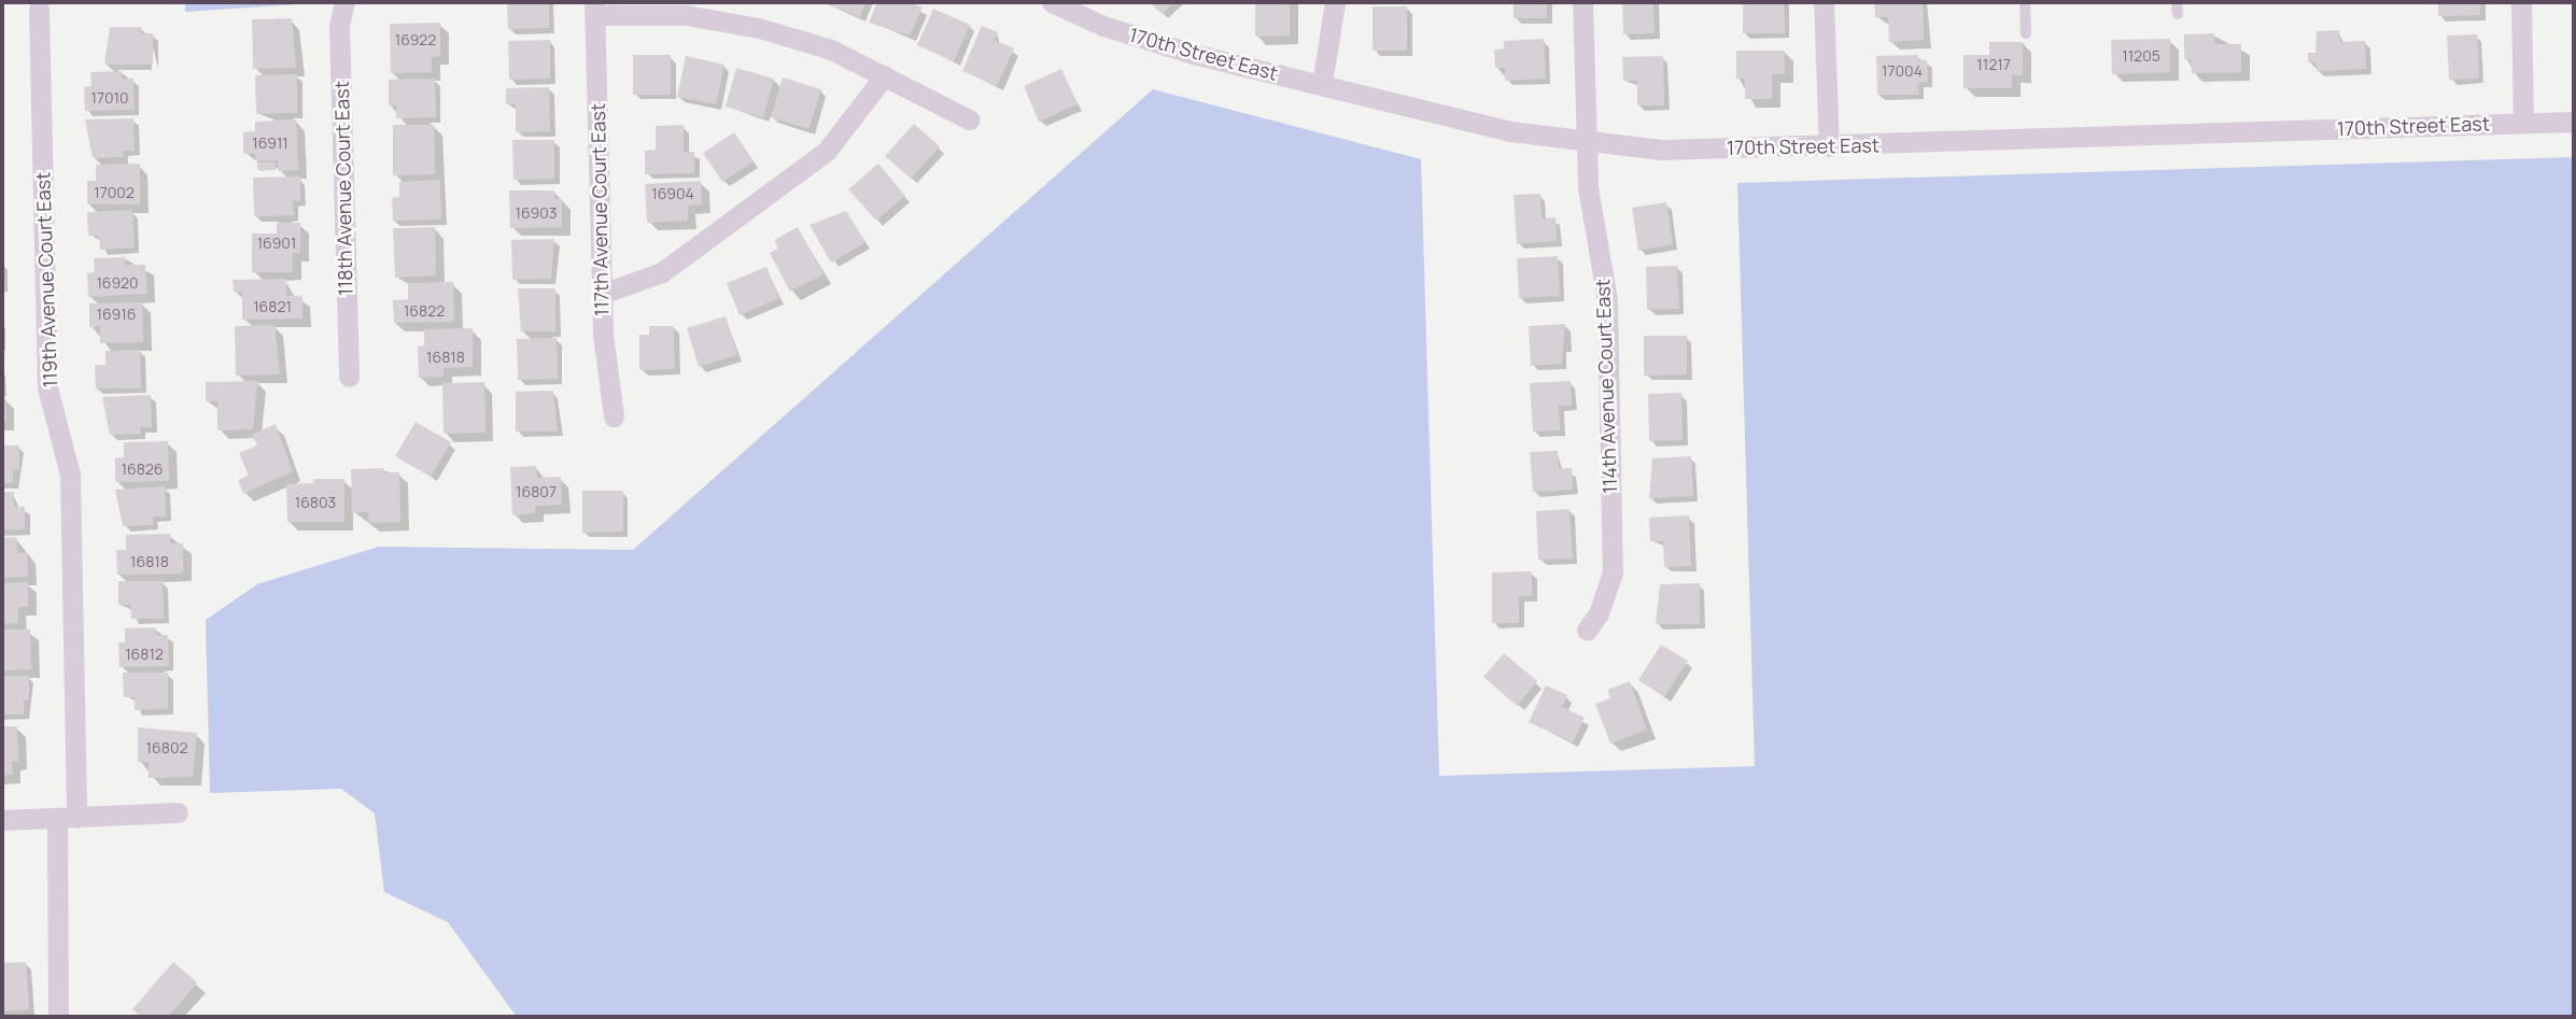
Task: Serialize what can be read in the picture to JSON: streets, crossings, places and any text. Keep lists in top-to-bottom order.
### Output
{
  "streets": {
    "street": [
      "170th Street East",
      "118th Avenue Court East",
      "117th Avenue Court East",
      "119th Avenue Court East",
      "114th Avenue Court East"
    ]
  },
  "crossings": [
    ["170th Street East", "114th Avenue Court East"]
  ],
  "house_numbers": [
    "16922",
    "11205",
    "11217",
    "17004",
    "17010",
    "16911",
    "17002",
    "16904",
    "16903",
    "16901",
    "16920",
    "16821",
    "16822",
    "16916",
    "16818",
    "16826",
    "16807",
    "16803",
    "16818",
    "16812",
    "16802"
  ]
}
